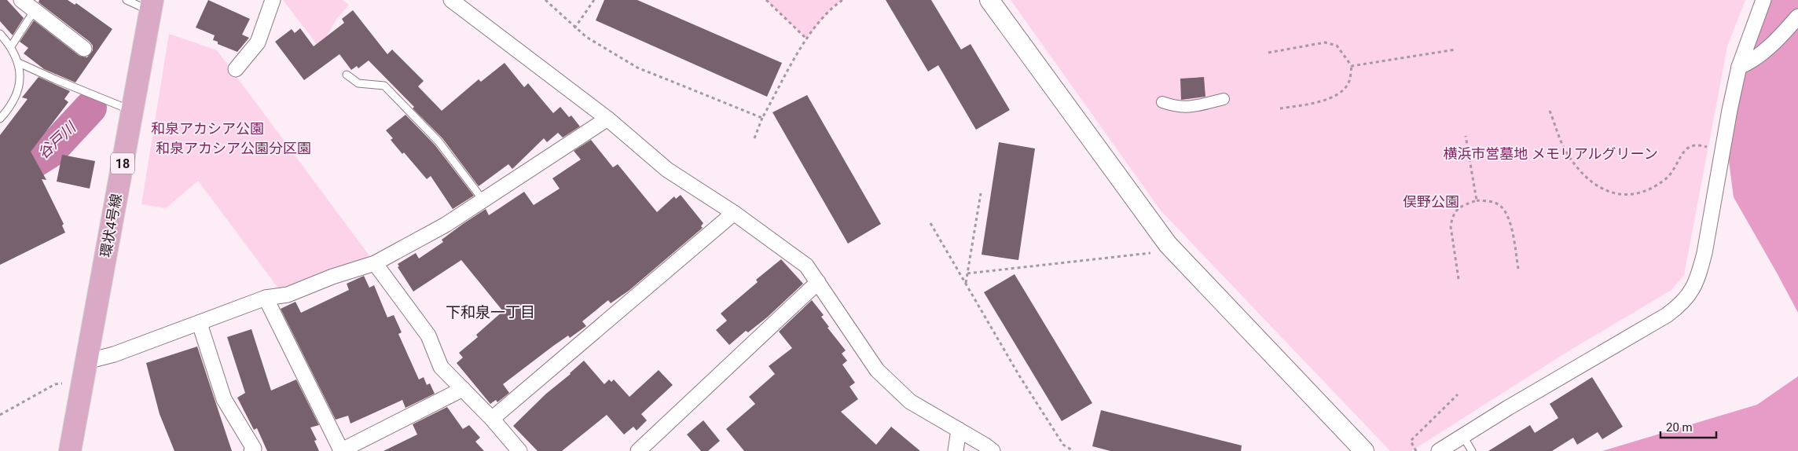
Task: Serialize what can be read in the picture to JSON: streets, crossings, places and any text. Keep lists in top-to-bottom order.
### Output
{
  "streets": {
    "main road": ["18", "環状4号線"]
  },
  "districts": ["下和泉一丁目"],
  "water": ["谷戸川"],
  "parks": [
    "和泉アカシア公園",
    "和泉アカシア公園分区園",
    "横浜市営墓地 メモリアルグリーン",
    "俣野公園"
  ],
  "scale_bar": "20 m"
}
